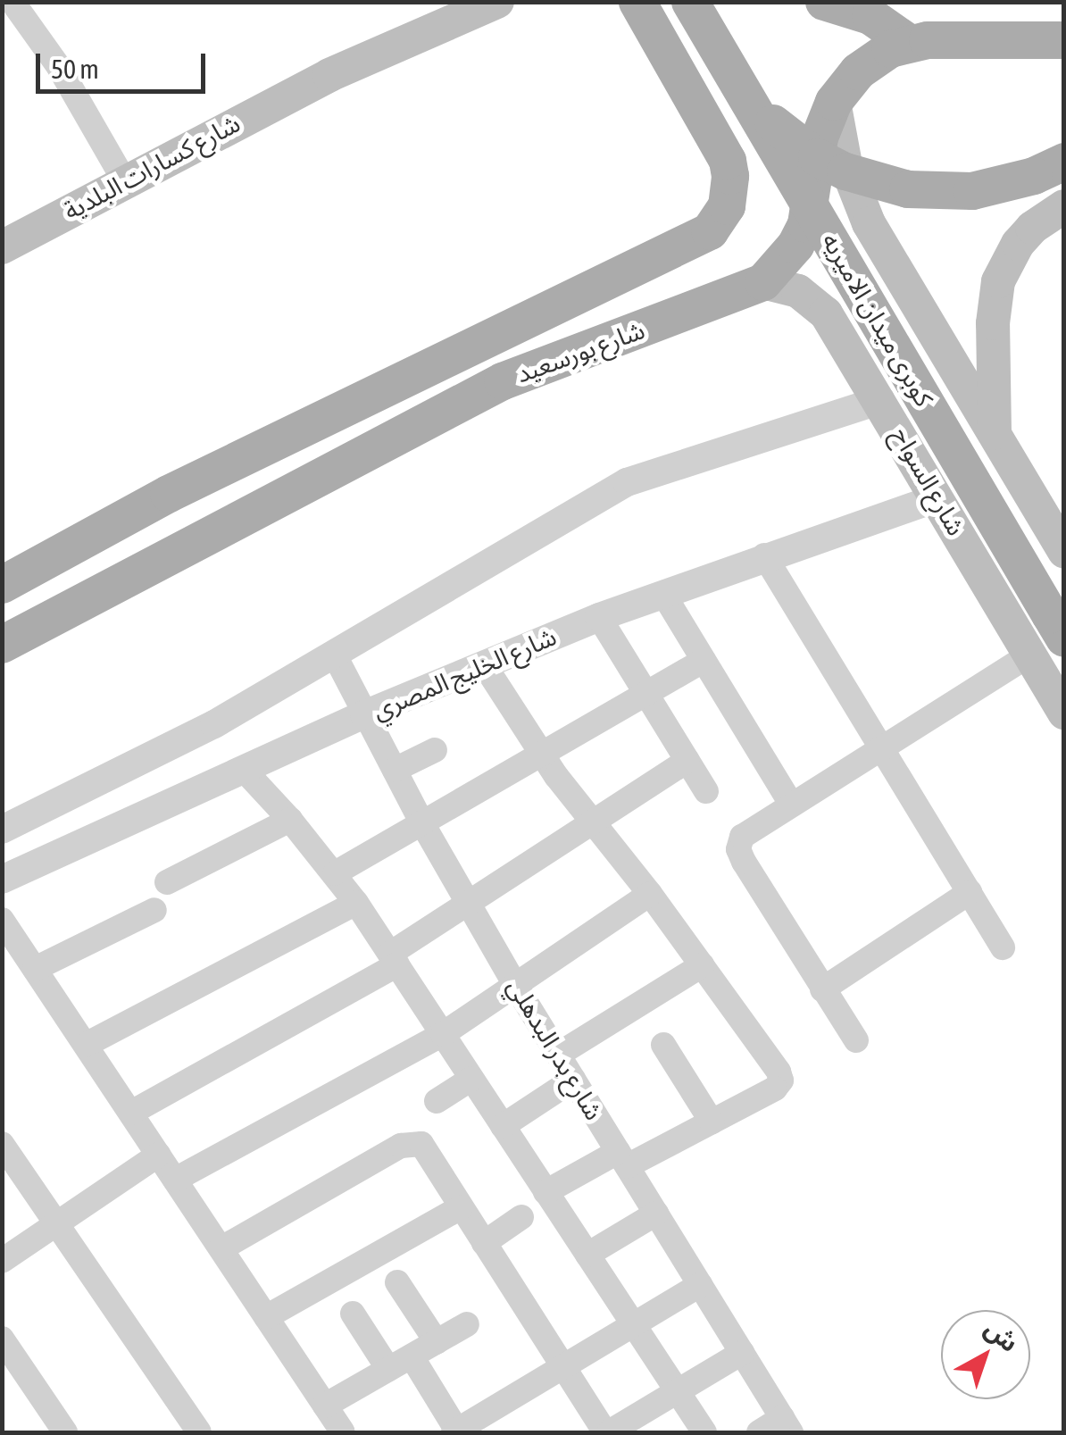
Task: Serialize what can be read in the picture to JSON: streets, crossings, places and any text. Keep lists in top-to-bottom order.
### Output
{
  "streets": {
    "main road": [
      "شارع كسارات البلدية",
      "كوبرى ميدان الاميريه",
      "شارع بورسعيد",
      "شارع السواح"
    ],
    "street": ["شارع الخليج المصري", "شارع بدر البدهلي"]
  },
  "crossings": [
    ["شارع بورسعيد", "شارع السواح"],
    ["شارع السواح", "شارع الخليج المصري"],
    ["شارع الخليج المصري", "شارع بدر البدهلي"]
  ],
  "scale_bar": "50 m",
  "north": "top right"
}
